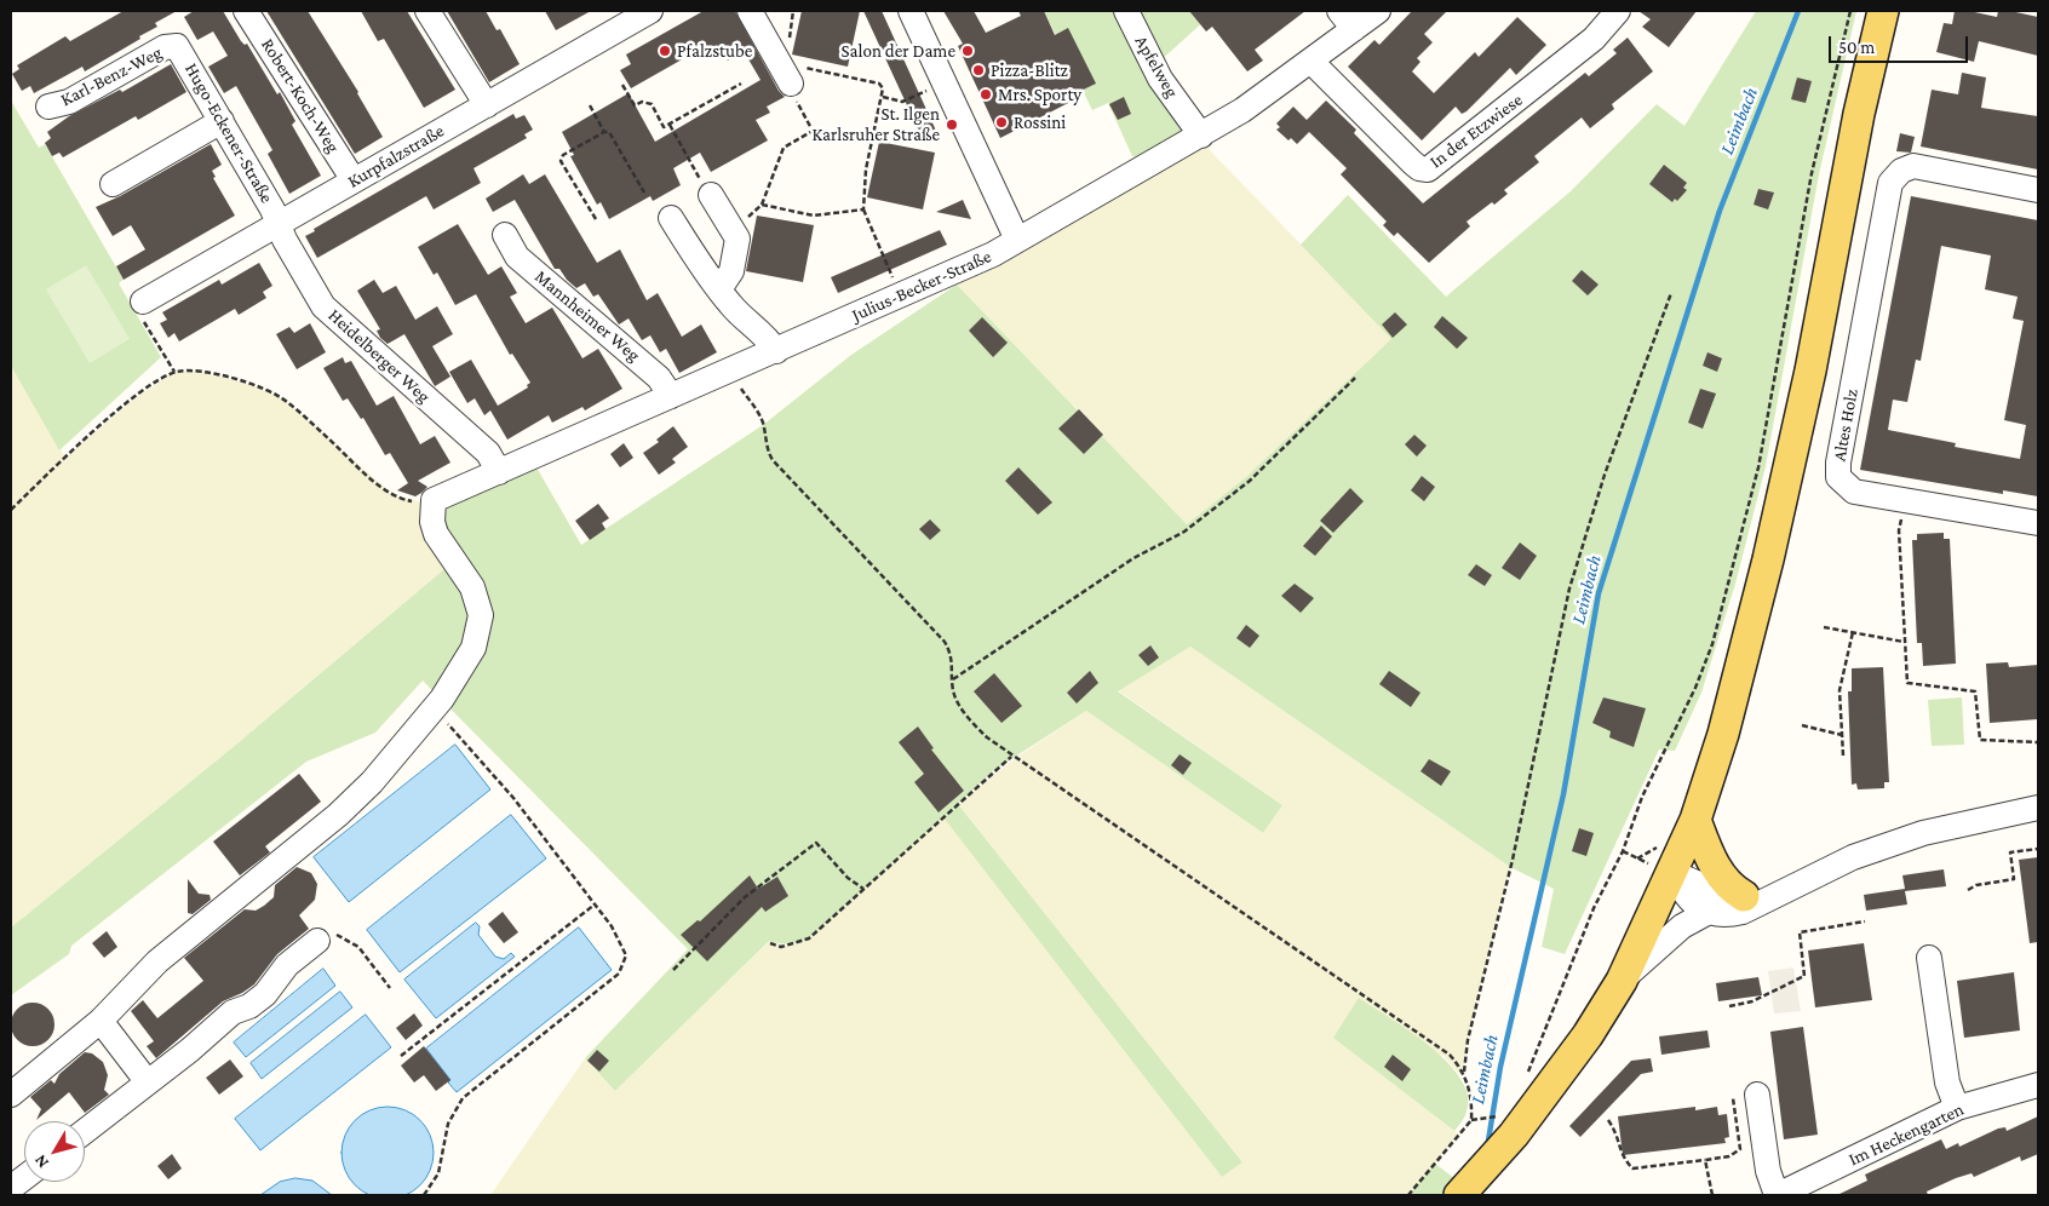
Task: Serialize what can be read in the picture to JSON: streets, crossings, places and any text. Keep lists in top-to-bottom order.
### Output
{
  "streets": {
    "street": [
      "Apfelweg",
      "Karl-Benz-Weg",
      "Robert-Koch-Weg",
      "In der Etzwiese",
      "Hugo-Eckener-Straße",
      "Kurpfalzstraße",
      "Julius-Becker-Straße",
      "Mannheimer Weg",
      "Heidelberger Weg",
      "Altes Holz",
      "Im Heckengarten"
    ]
  },
  "crossings": [
    ["Apfelweg", "Julius-Becker-Straße"],
    ["Karl-Benz-Weg", "Hugo-Eckener-Straße"],
    ["Robert-Koch-Weg", "Kurpfalzstraße"],
    ["In der Etzwiese", "Julius-Becker-Straße"],
    ["Hugo-Eckener-Straße", "Kurpfalzstraße"],
    ["Hugo-Eckener-Straße", "Heidelberger Weg"],
    ["Kurpfalzstraße", "Heidelberger Weg"],
    ["Julius-Becker-Straße", "Mannheimer Weg"],
    ["Julius-Becker-Straße", "Heidelberger Weg"]
  ],
  "water": ["Leimbach"],
  "places": [
    "Pfalzstube",
    "Salon der Dame",
    "Pizza-Blitz",
    "Mrs. Sporty",
    "Rossini",
    "St. Ilgen Karlsruher Straße"
  ],
  "scale_bar": "50 m",
  "north": "bottom left"
}
